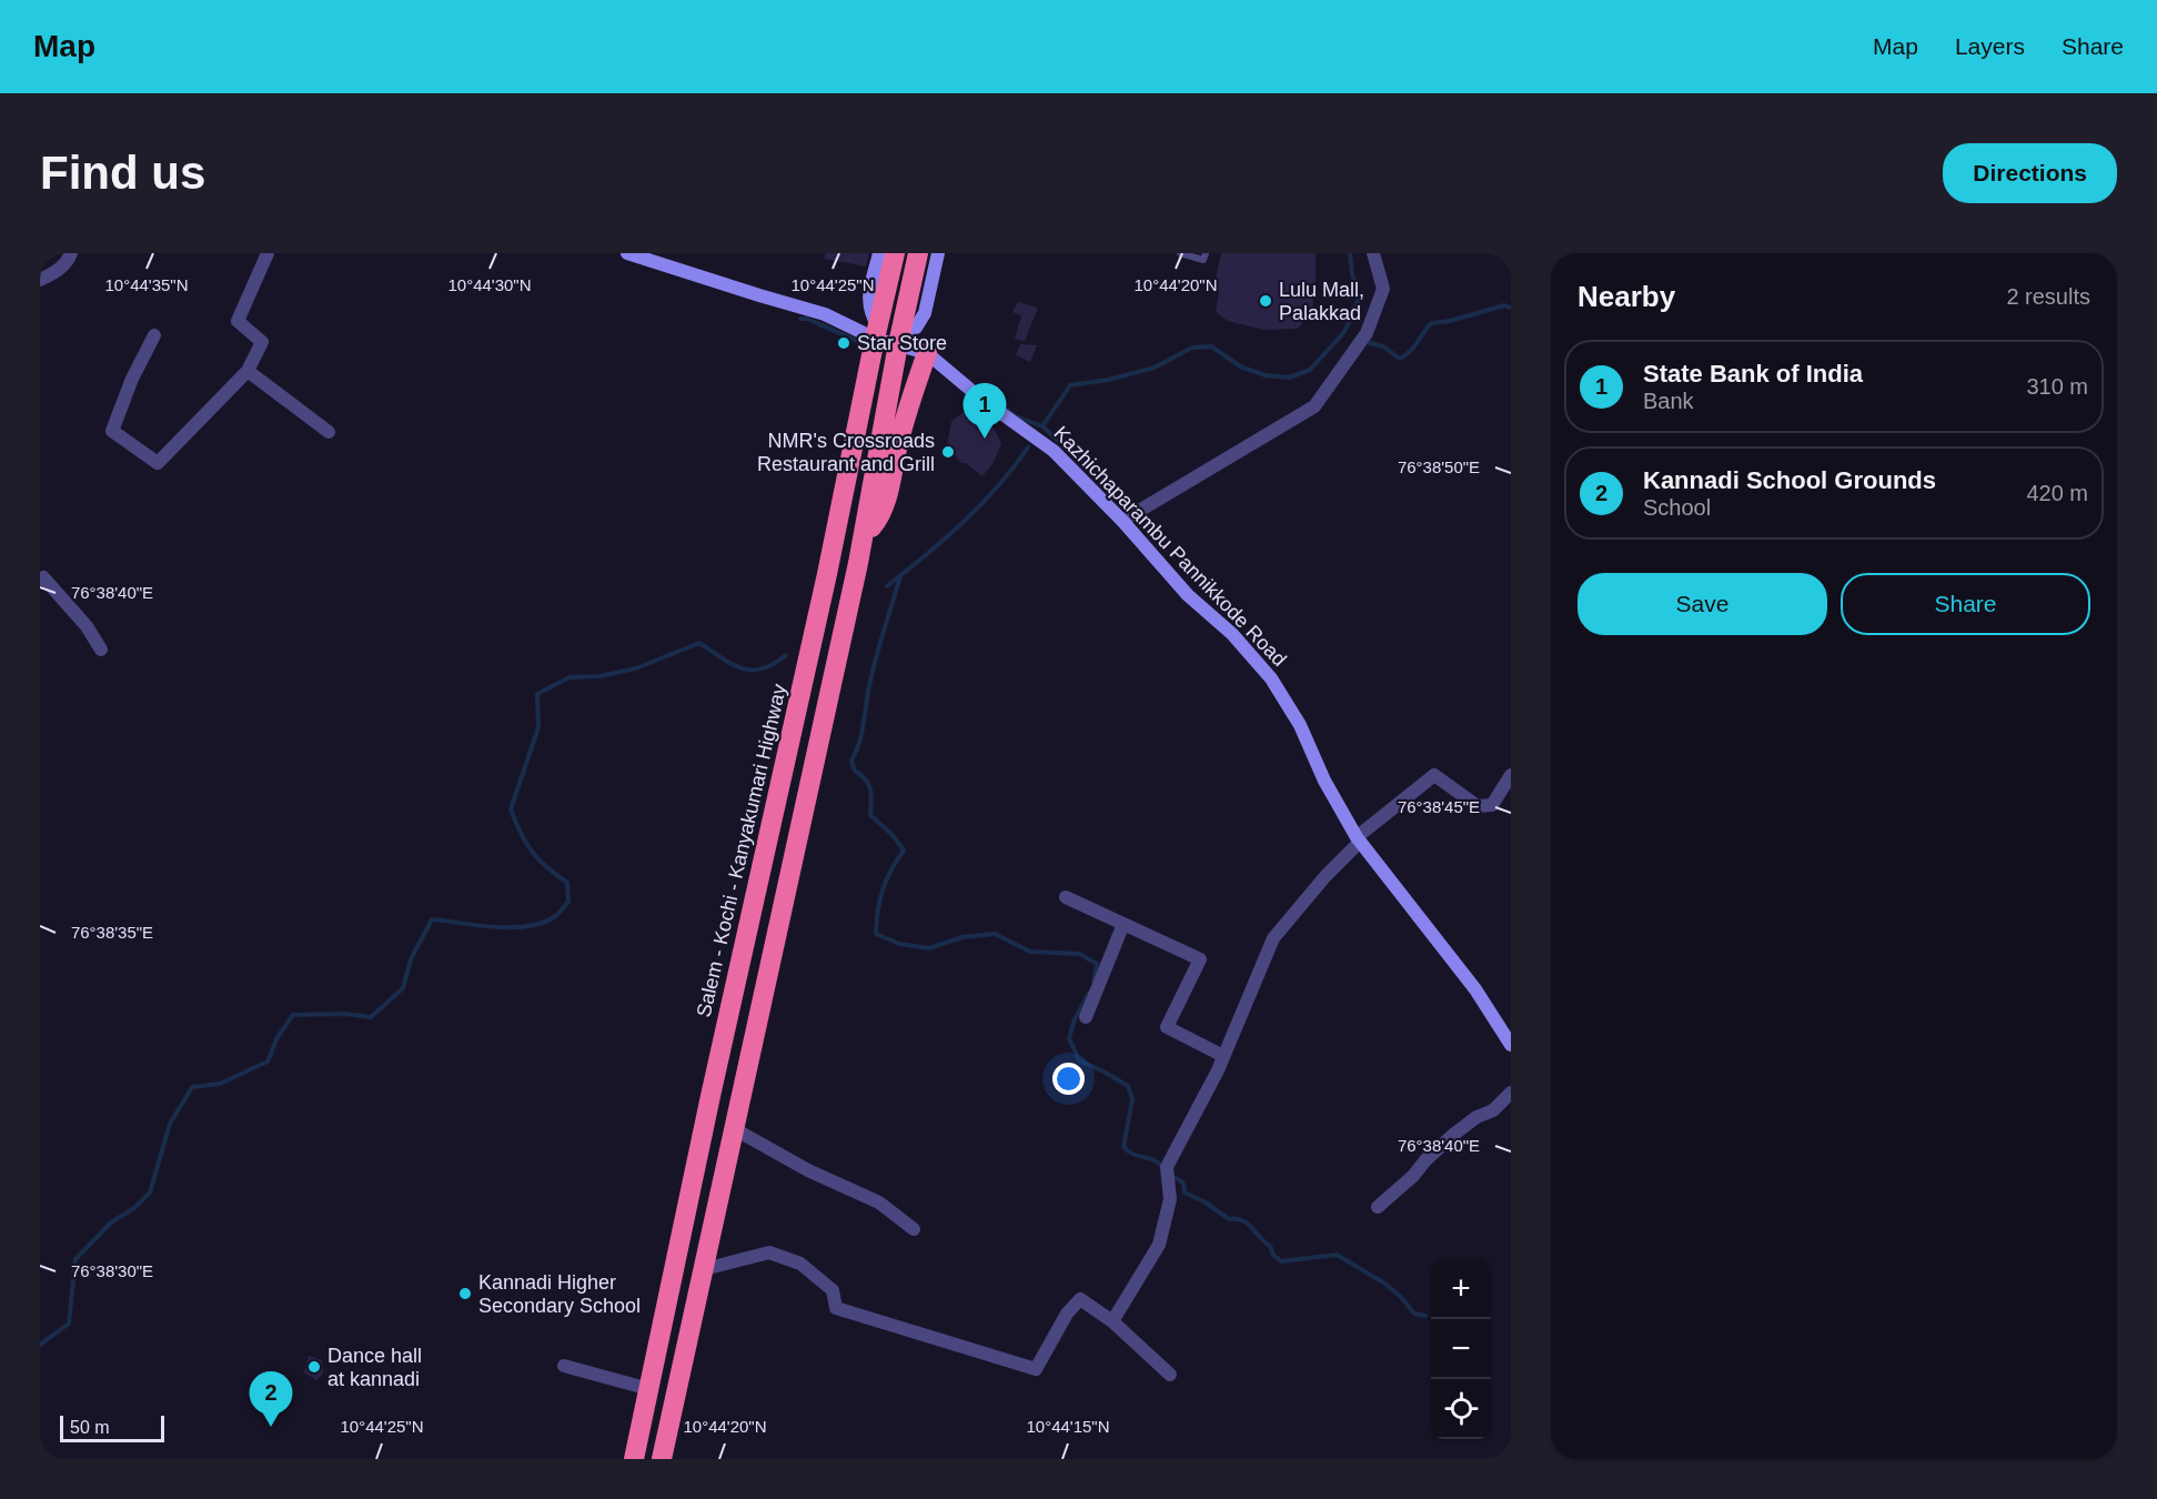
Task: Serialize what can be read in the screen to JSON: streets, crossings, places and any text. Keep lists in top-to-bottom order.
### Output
{
  "streets": {
    "highway": ["Salem - Kochi - Kanyakumari Highway"],
    "street": ["Kazhichaparambu Pannikkode Road"]
  },
  "crossings": [
    ["Kazhichaparambu Pannikkode Road", "Salem - Kochi - Kanyakumari Highway"]
  ],
  "places": [
    "Lulu Mall, Palakkad",
    "Star Store",
    "NMR's Crossroads Restaurant and Grill",
    "Kannadi Higher Secondary School",
    "Dance hall at kannadi"
  ],
  "scale_bar": "50 m",
  "page": {
    "header": "Map",
    "nav": ["Map", "Layers", "Share"],
    "buttons": [
      "Directions",
      ["Save", "Share"]
    ],
    "title": "Find us",
    "heading": ["Nearby", "2 results"],
    "list": [
      {
        "mark": "1",
        "name": "State Bank of India",
        "note": "Bank",
        "value": "310 m"
      },
      {
        "mark": "2",
        "name": "Kannadi School Grounds",
        "note": "School",
        "value": "420 m"
      }
    ],
    "pins": ["1", "2"],
    "map_buttons": ["+", "−"],
    "scale": "50 m"
  },
  "coordinates": [
    "10°44'35\"N",
    "10°44'30\"N",
    "10°44'25\"N",
    "10°44'20\"N",
    "76°38'50\"E",
    "76°38'40\"E",
    "76°38'45\"E",
    "76°38'35\"E",
    "76°38'30\"E",
    "10°44'15\"N"
  ]
}
